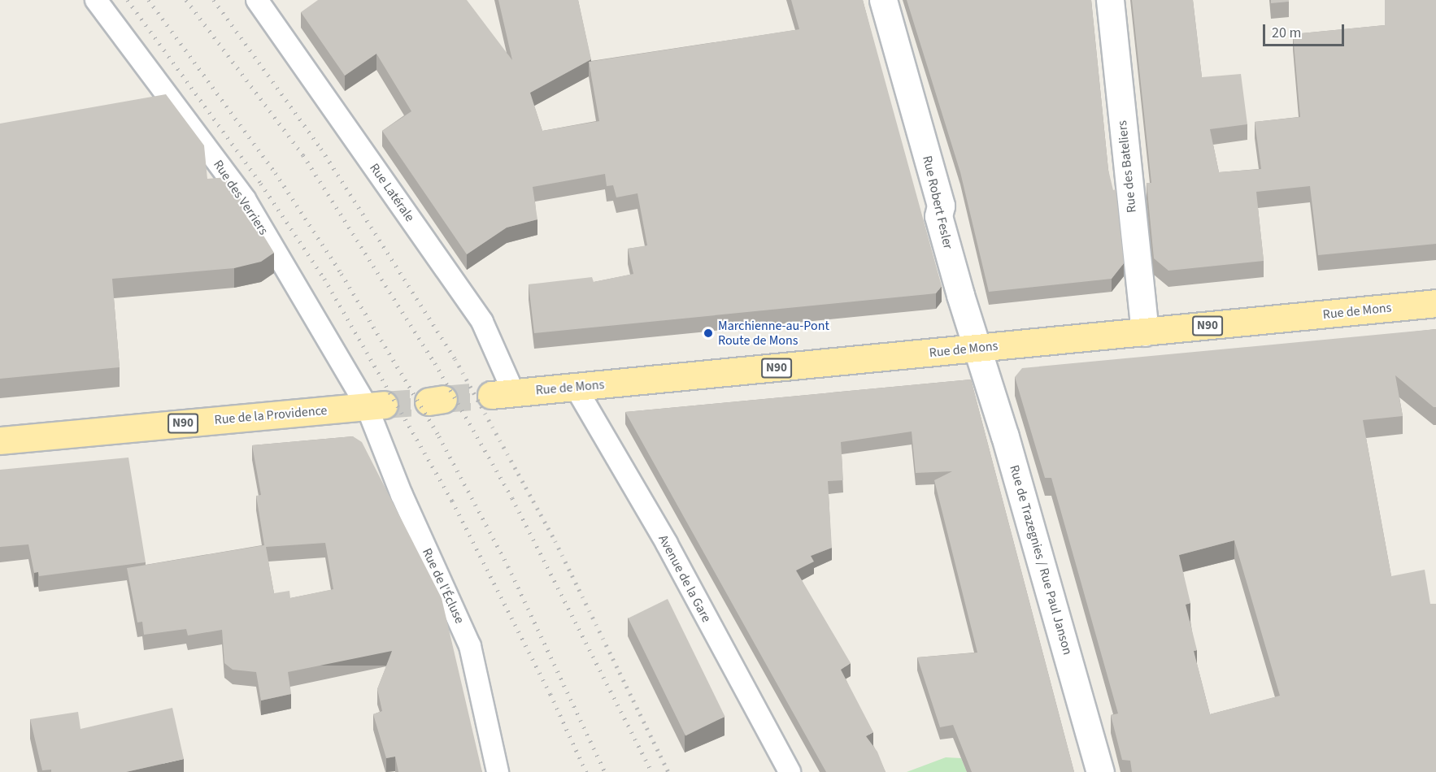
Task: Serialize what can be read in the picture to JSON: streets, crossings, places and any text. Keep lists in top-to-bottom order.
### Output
{
  "streets": {
    "main road": [
      "Rue des Bateliers",
      "Rue Robert Fesler",
      "Rue de Mons",
      "N90",
      "Rue de la Providence",
      "Rue de Trazegnies / Rue Paul Janson"
    ],
    "street": [
      "Rue Latérale",
      "Rue des Verriers",
      "Avenue de la Gare",
      "Rue de l'Écluse"
    ]
  },
  "crossings": [
    ["Rue des Bateliers", "Rue de Mons"],
    ["Rue Latérale", "Rue de Mons"],
    ["Rue des Verriers", "Rue de la Providence"],
    ["Rue des Verriers", "Rue de l'Écluse"],
    ["Rue Robert Fesler", "Rue de Mons"],
    ["Rue Robert Fesler", "Rue de Trazegnies / Rue Paul Janson"],
    ["Rue de Mons", "Rue de Trazegnies / Rue Paul Janson"],
    ["Rue de Mons", "Avenue de la Gare"],
    ["Rue de la Providence", "Rue de l'Écluse"]
  ],
  "places": ["Marchienne-au-Pont Route de Mons"],
  "scale_bar": "20 m"
}
